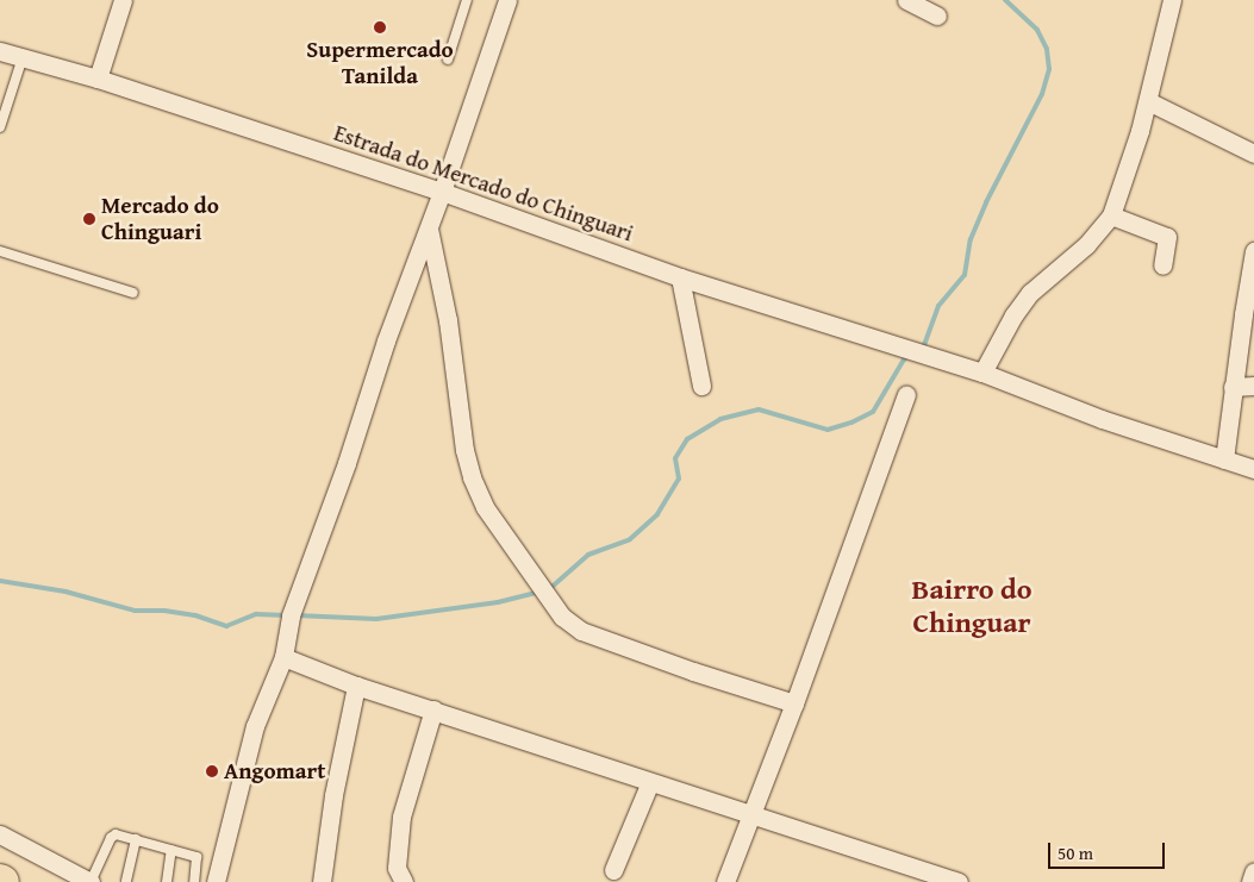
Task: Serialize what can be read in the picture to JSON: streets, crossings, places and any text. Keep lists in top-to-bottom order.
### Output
{
  "streets": {
    "street": ["Estrada do Mercado do Chinguari"]
  },
  "districts": ["Bairro do Chinguar"],
  "places": ["Supermercado Tanilda", "Mercado do Chinguari", "Angomart"],
  "scale_bar": "50 m"
}
